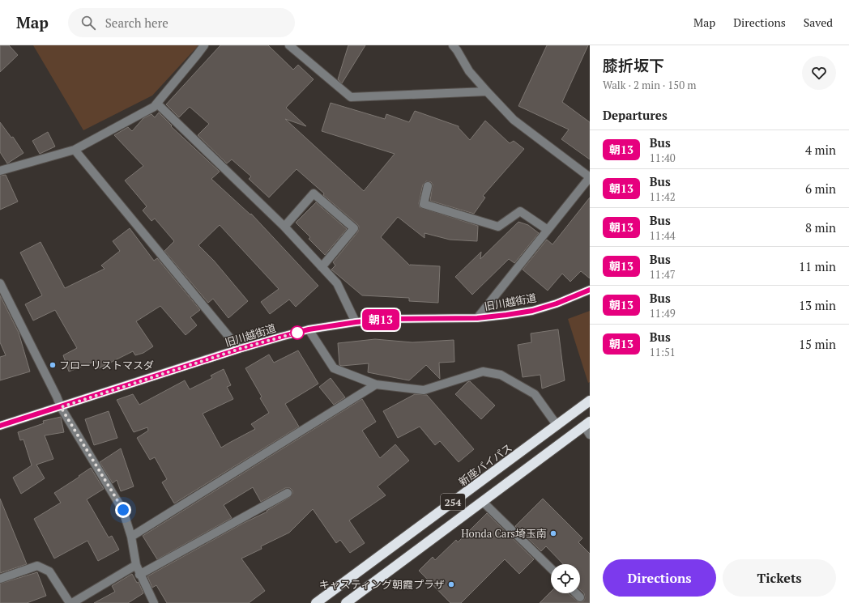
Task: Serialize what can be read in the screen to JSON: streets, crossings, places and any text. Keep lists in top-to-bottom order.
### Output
{
  "streets": {
    "highway": ["新座バイパス", "254"],
    "main road": ["旧川越街道"]
  },
  "places": ["フローリストマスダ", "Honda Cars埼玉南", "キャスティング朝霞プラザ"],
  "lines": ["bus line 朝13"],
  "page": {
    "header": "Map",
    "search": "Search here",
    "nav": ["Map", "Directions", "Saved"],
    "on_map": "朝13",
    "heading": [
      ["膝折坂下", "Walk · 2 min · 150 m"],
      "Departures"
    ],
    "list": [
      {
        "mark": "朝13",
        "name": "Bus",
        "note": "11:40",
        "value": "4 min"
      },
      {
        "mark": "朝13",
        "name": "Bus",
        "note": "11:42",
        "value": "6 min"
      },
      {
        "mark": "朝13",
        "name": "Bus",
        "note": "11:44",
        "value": "8 min"
      },
      {
        "mark": "朝13",
        "name": "Bus",
        "note": "11:47",
        "value": "11 min"
      },
      {
        "mark": "朝13",
        "name": "Bus",
        "note": "11:49",
        "value": "13 min"
      },
      {
        "mark": "朝13",
        "name": "Bus",
        "note": "11:51",
        "value": "15 min"
      }
    ],
    "buttons": ["Directions", "Tickets"]
  }
}
